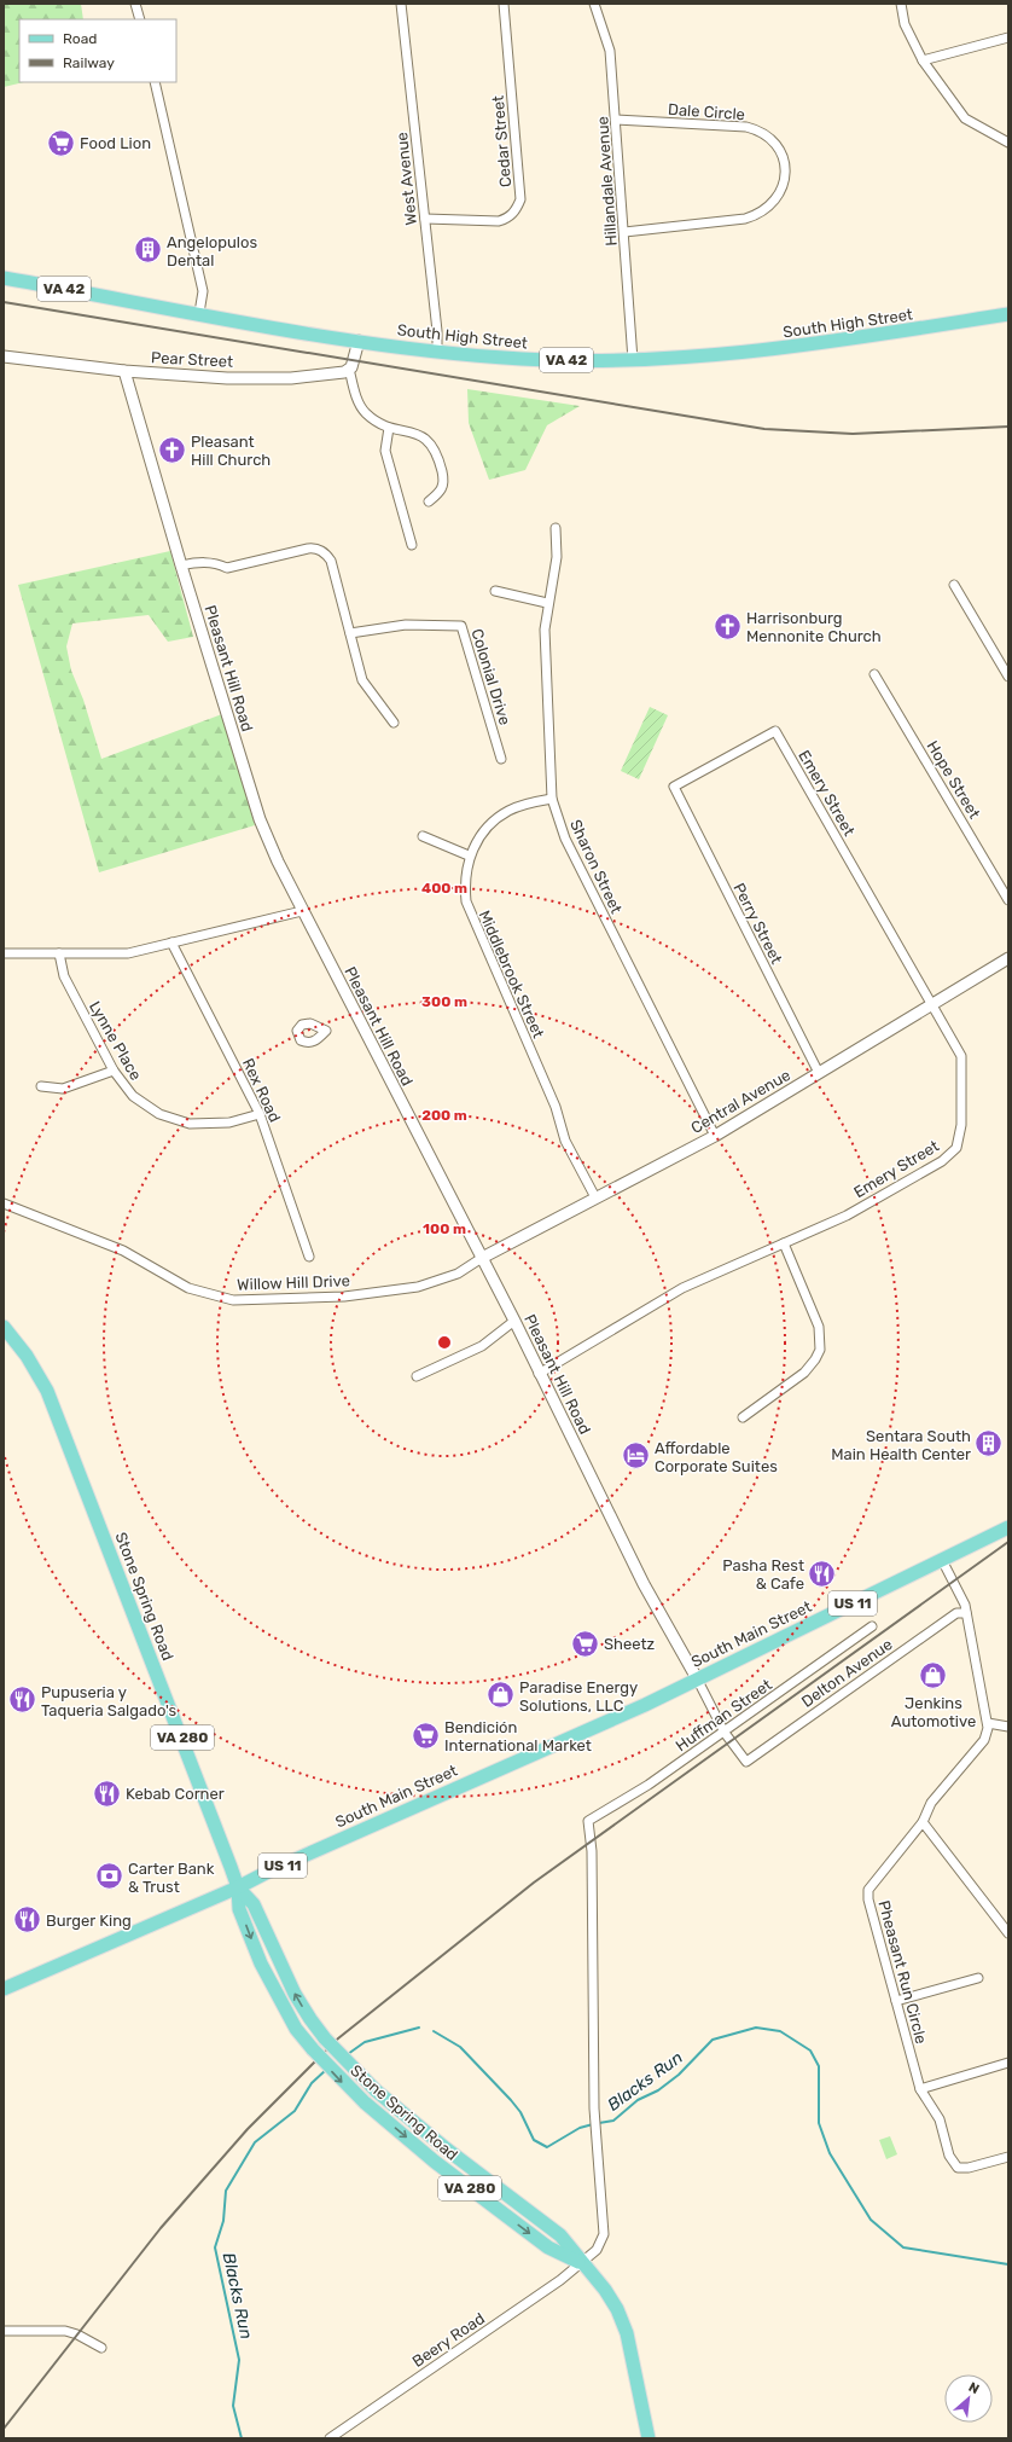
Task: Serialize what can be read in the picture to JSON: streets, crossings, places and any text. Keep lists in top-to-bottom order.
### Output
{
  "streets": {
    "main road": [
      "VA 42",
      "South High Street",
      "Stone Spring Road",
      "US 11",
      "South Main Street",
      "VA 280"
    ],
    "street": [
      "Dale Circle",
      "Cedar Street",
      "West Avenue",
      "Hillandale Avenue",
      "Pear Street",
      "Pleasant Hill Road",
      "Colonial Drive",
      "Hope Street",
      "Emery Street",
      "Sharon Street",
      "Perry Street",
      "Middlebrook Street",
      "Lynne Place",
      "Rex Road",
      "Central Avenue",
      "Willow Hill Drive",
      "Delton Avenue",
      "Huffman Street",
      "Pheasant Run Circle",
      "Beery Road"
    ]
  },
  "crossings": [
    ["Dale Circle", "Hillandale Avenue"],
    ["Cedar Street", "West Avenue"],
    ["West Avenue", "South High Street"],
    ["Hillandale Avenue", "South High Street"],
    ["Pear Street", "Pleasant Hill Road"],
    ["Pleasant Hill Road", "Emery Street"],
    ["Pleasant Hill Road", "Central Avenue"],
    ["Pleasant Hill Road", "Willow Hill Drive"],
    ["Pleasant Hill Road", "South Main Street"],
    ["Pleasant Hill Road", "Delton Avenue"],
    ["Pleasant Hill Road", "Huffman Street"],
    ["Emery Street", "Perry Street"],
    ["Emery Street", "Central Avenue"],
    ["Sharon Street", "Middlebrook Street"],
    ["Sharon Street", "Central Avenue"],
    ["Perry Street", "Central Avenue"],
    ["Middlebrook Street", "Central Avenue"],
    ["Lynne Place", "Rex Road"],
    ["Central Avenue", "Willow Hill Drive"],
    ["Stone Spring Road", "South Main Street"],
    ["Stone Spring Road", "Huffman Street"],
    ["Stone Spring Road", "Beery Road"],
    ["Huffman Street", "Beery Road"]
  ],
  "water": ["Blacks Run"],
  "places": {
    "supermarket": ["Food Lion", "Sheetz", "Bendición International Market"],
    "building": ["Angelopulos Dental", "Sentara South Main Health Center"],
    "church": ["Pleasant Hill Church", "Harrisonburg Mennonite Church"],
    "hotel": ["Affordable Corporate Suites"],
    "restaurant": [
      "Pasha Rest & Cafe",
      "Pupuseria y Taqueria Salgado's",
      "Kebab Corner",
      "Burger King"
    ],
    "shop": ["Jenkins Automotive", "Paradise Energy Solutions, LLC"],
    "bank": ["Carter Bank & Trust"]
  },
  "legend": ["Road", "Railway"],
  "north": "top right",
  "rings": [
    "400 m",
    "300 m",
    "200 m",
    "100 m"
  ]
}
